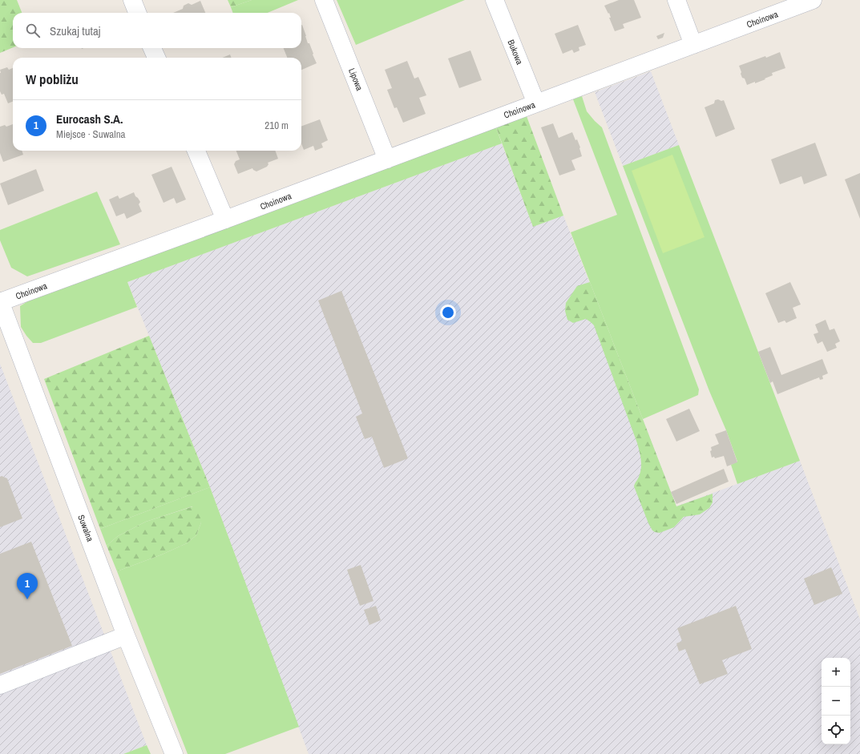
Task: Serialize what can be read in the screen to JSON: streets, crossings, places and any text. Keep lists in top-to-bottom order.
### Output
{
  "streets": {
    "street": [
      "Choinowa",
      "Bukowa",
      "Lipowa",
      "Suwalna"
    ]
  },
  "crossings": [
    ["Choinowa", "Bukowa"],
    ["Choinowa", "Lipowa"],
    ["Choinowa", "Suwalna"]
  ],
  "page": {
    "search": "Szukaj tutaj",
    "heading": "W pobliżu",
    "list": [
      {
        "mark": "1",
        "name": "Eurocash S.A.",
        "note": "Miejsce · Suwalna",
        "value": "210 m"
      }
    ],
    "pins": "1",
    "map_buttons": ["+", "−"]
  }
}
